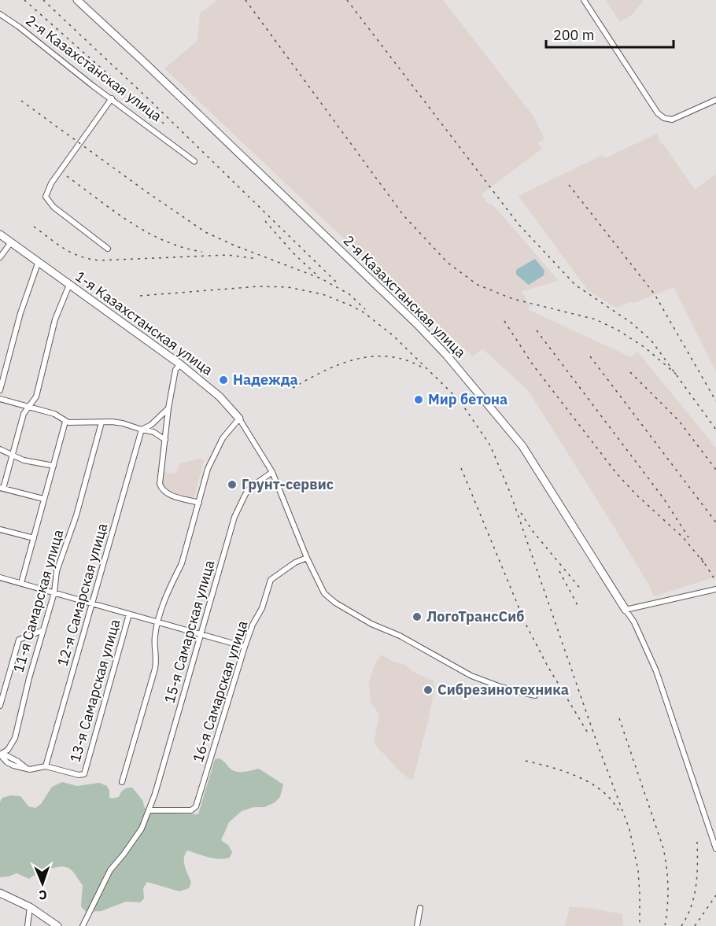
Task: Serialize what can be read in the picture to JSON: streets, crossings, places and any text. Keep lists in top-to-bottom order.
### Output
{
  "streets": {
    "street": [
      "2-я Казахстанская улица",
      "1-я Казахстанская улица",
      "12-я Самарская улица",
      "11-я Самарская улица",
      "15-я Самарская улица",
      "13-я Самарская улица",
      "16-я Самарская улица"
    ]
  },
  "crossings": [
    ["1-я Казахстанская улица", "15-я Самарская улица"],
    ["1-я Казахстанская улица", "16-я Самарская улица"],
    ["12-я Самарская улица", "13-я Самарская улица"],
    ["15-я Самарская улица", "16-я Самарская улица"]
  ],
  "places": [
    "Надежда",
    "Мир бетона",
    "Грунт-сервис",
    "ЛогоТрансСиб",
    "Сибрезинотехника"
  ],
  "scale_bar": "200 m",
  "north": "bottom"
}
